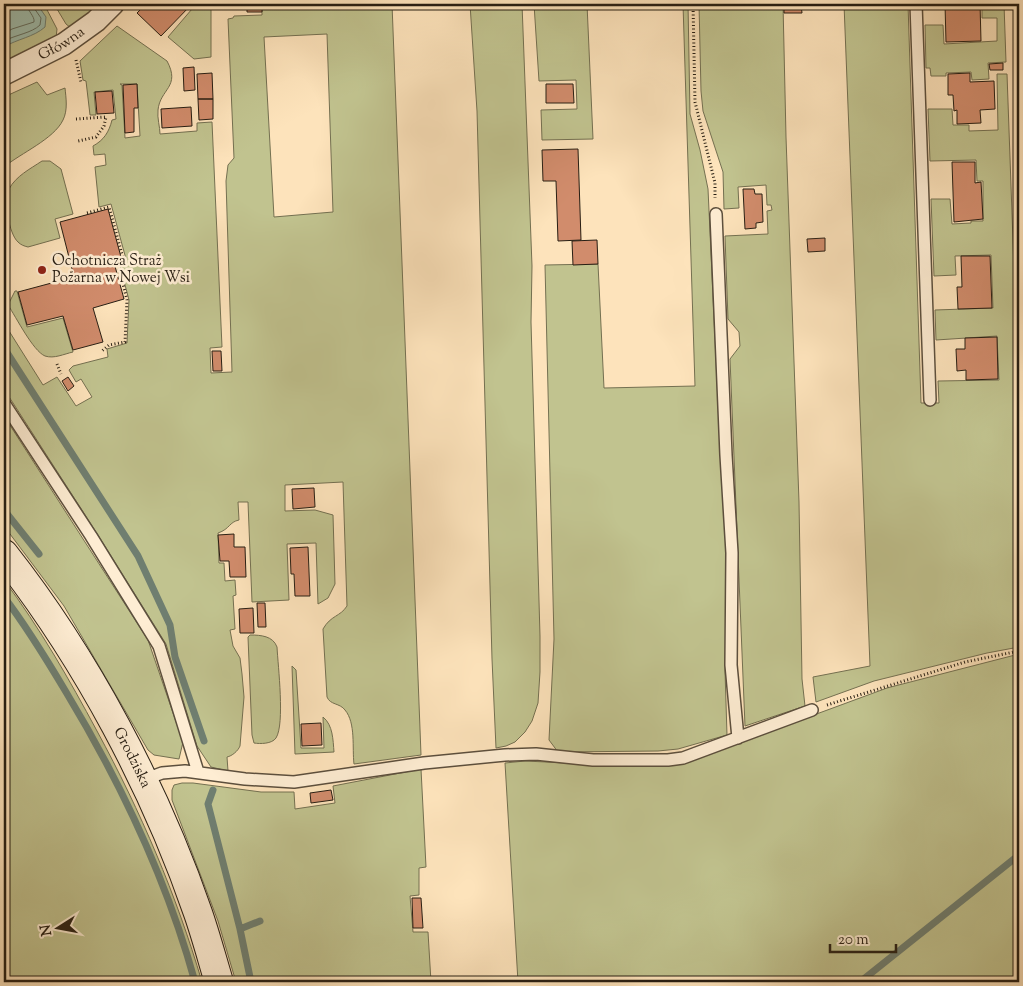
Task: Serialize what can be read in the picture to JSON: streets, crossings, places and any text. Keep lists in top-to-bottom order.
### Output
{
  "streets": {
    "main road": ["Grodziska"],
    "street": ["Główna"]
  },
  "places": ["Ochotnicza Straż Pożarna w Nowej Wsi"],
  "scale_bar": "20 m",
  "north": "left"
}
